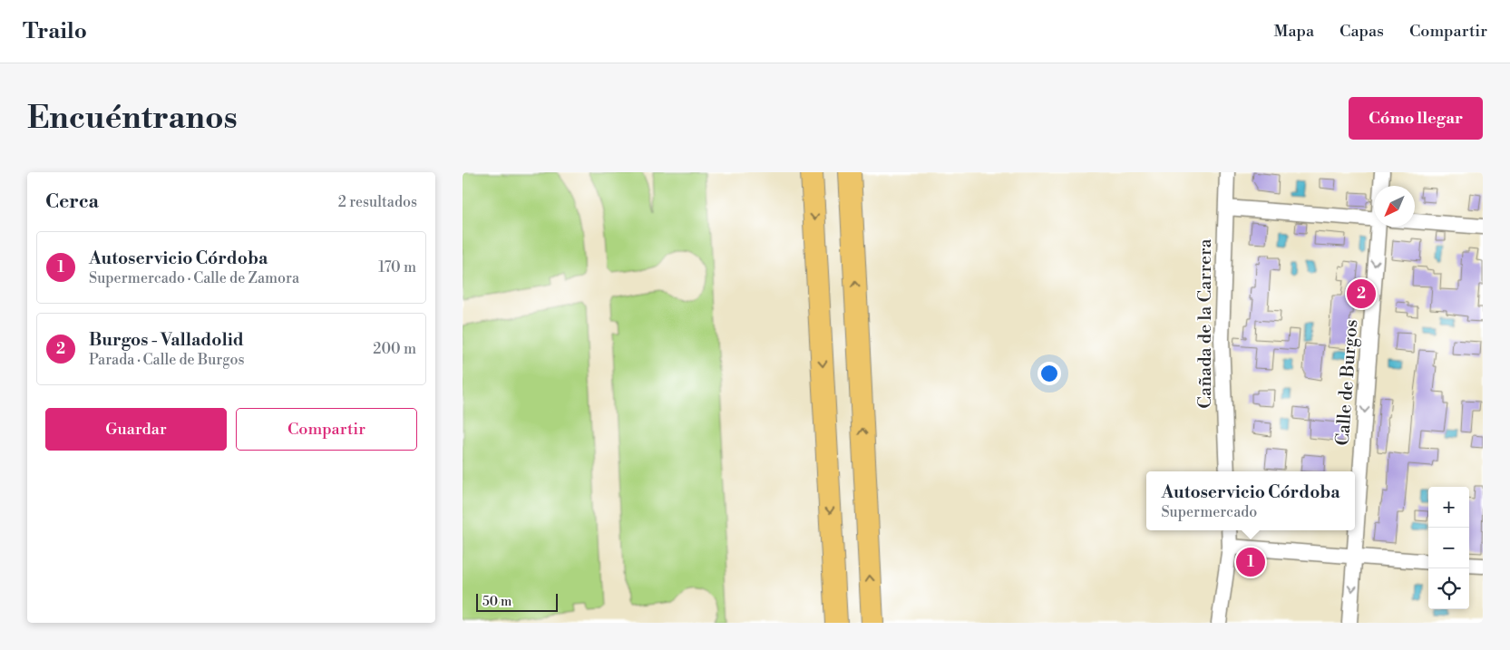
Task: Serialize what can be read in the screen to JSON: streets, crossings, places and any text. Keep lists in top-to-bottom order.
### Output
{
  "streets": {
    "street": ["Cañada de la Carrera", "Calle de Burgos"]
  },
  "one_way": ["Calle de Burgos"],
  "scale_bar": "50 m",
  "north": "bottom left",
  "page": {
    "header": "Trailo",
    "nav": ["Mapa", "Capas", "Compartir"],
    "buttons": [
      "Cómo llegar",
      ["Guardar", "Compartir"]
    ],
    "title": "Encuéntranos",
    "heading": ["Cerca", "2 resultados"],
    "list": [
      {
        "mark": "1",
        "name": "Autoservicio Córdoba",
        "note": "Supermercado · Calle de Zamora",
        "value": "170 m"
      },
      {
        "mark": "2",
        "name": "Burgos - Valladolid",
        "note": "Parada · Calle de Burgos",
        "value": "200 m"
      }
    ],
    "pins": ["2", "1"],
    "popup": ["Autoservicio Córdoba", "Supermercado"],
    "map_buttons": ["+", "−"],
    "scale": "50 m"
  }
}
